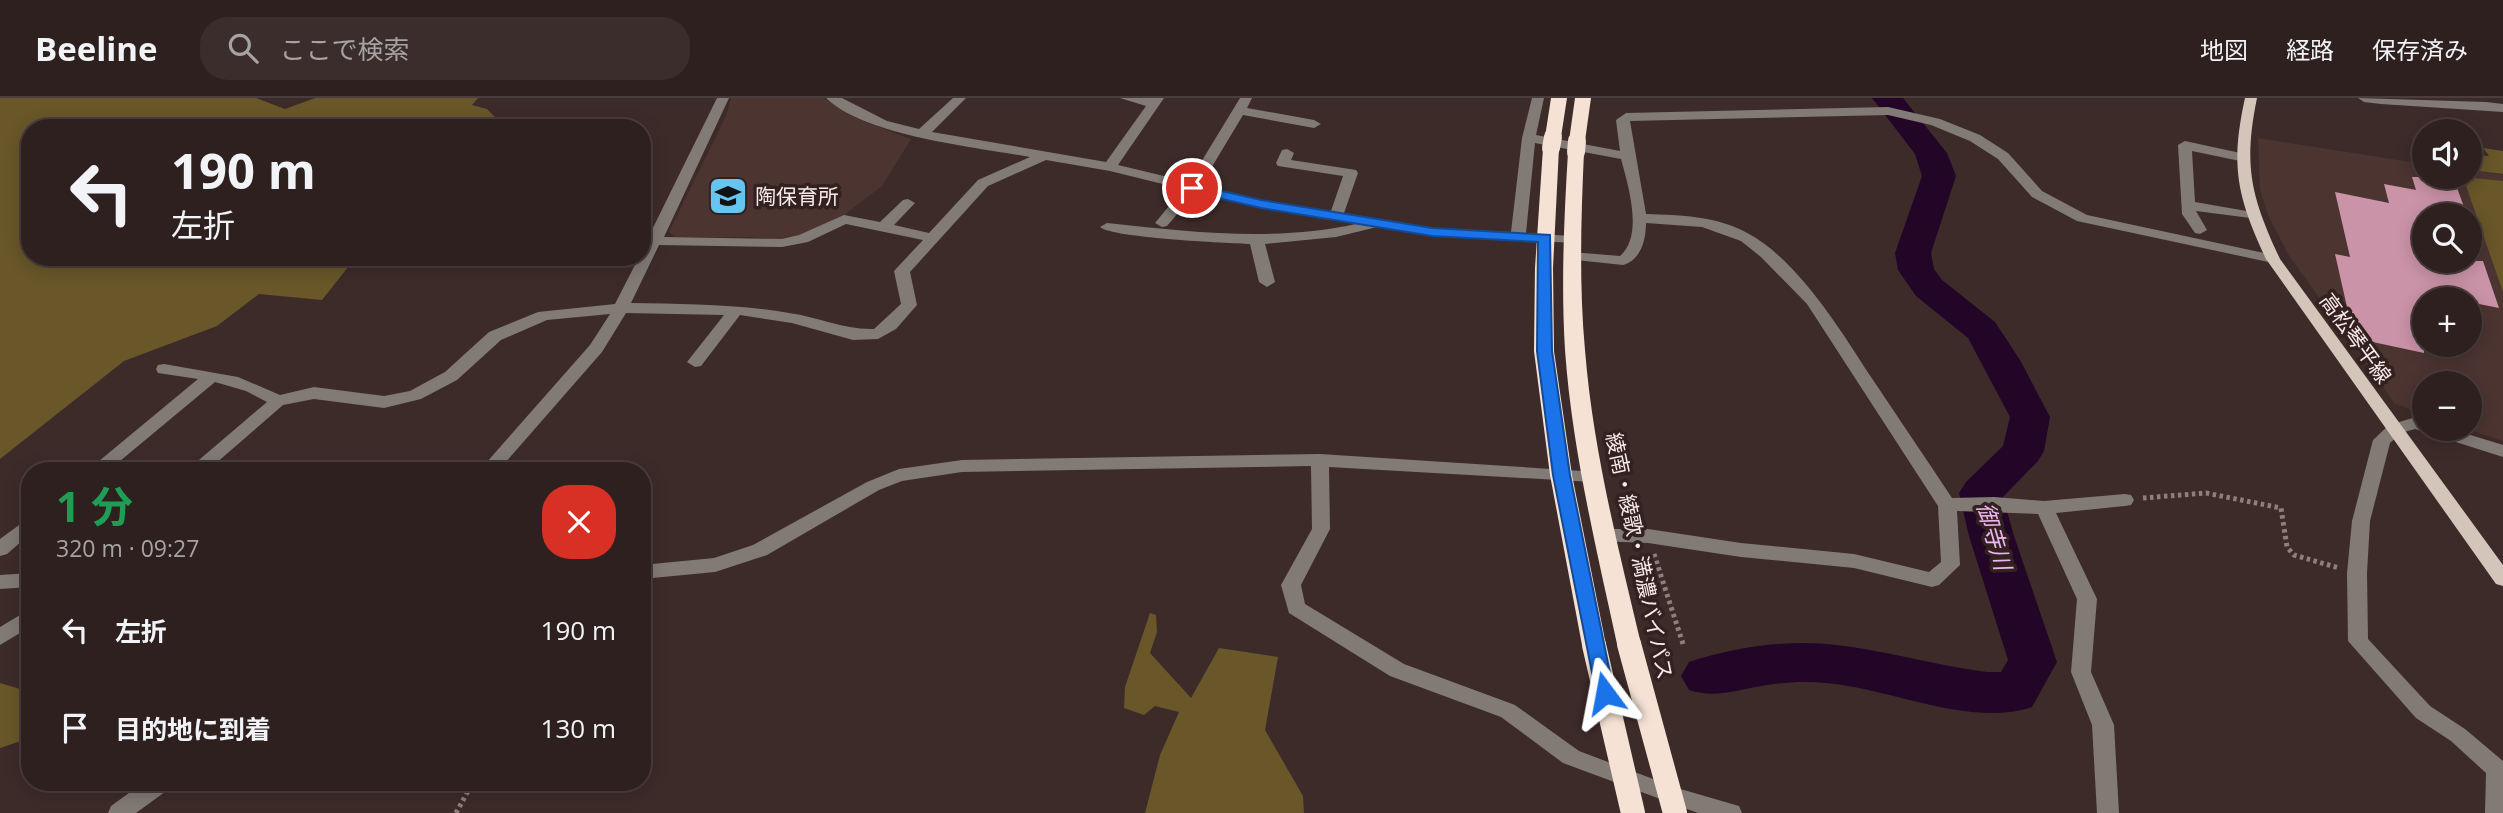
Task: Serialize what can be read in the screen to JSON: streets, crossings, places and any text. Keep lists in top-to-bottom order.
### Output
{
  "streets": {
    "highway": ["綾南・綾歌・満濃バイパス"],
    "main road": ["高松琴平線"]
  },
  "water": ["御寺川"],
  "places": {
    "school or university": ["陶保育所"]
  },
  "page": {
    "header": "Beeline",
    "search": "ここで検索",
    "nav": ["地図", "経路", "保存済み"],
    "map_buttons": ["+", "−"],
    "turn": ["190 m", "左折"],
    "heading": ["1 分", "320 m · 09:27"],
    "list": [
      {
        "name": "左折",
        "value": "190 m"
      },
      {
        "name": "目的地に到着",
        "value": "130 m"
      }
    ]
  }
}
